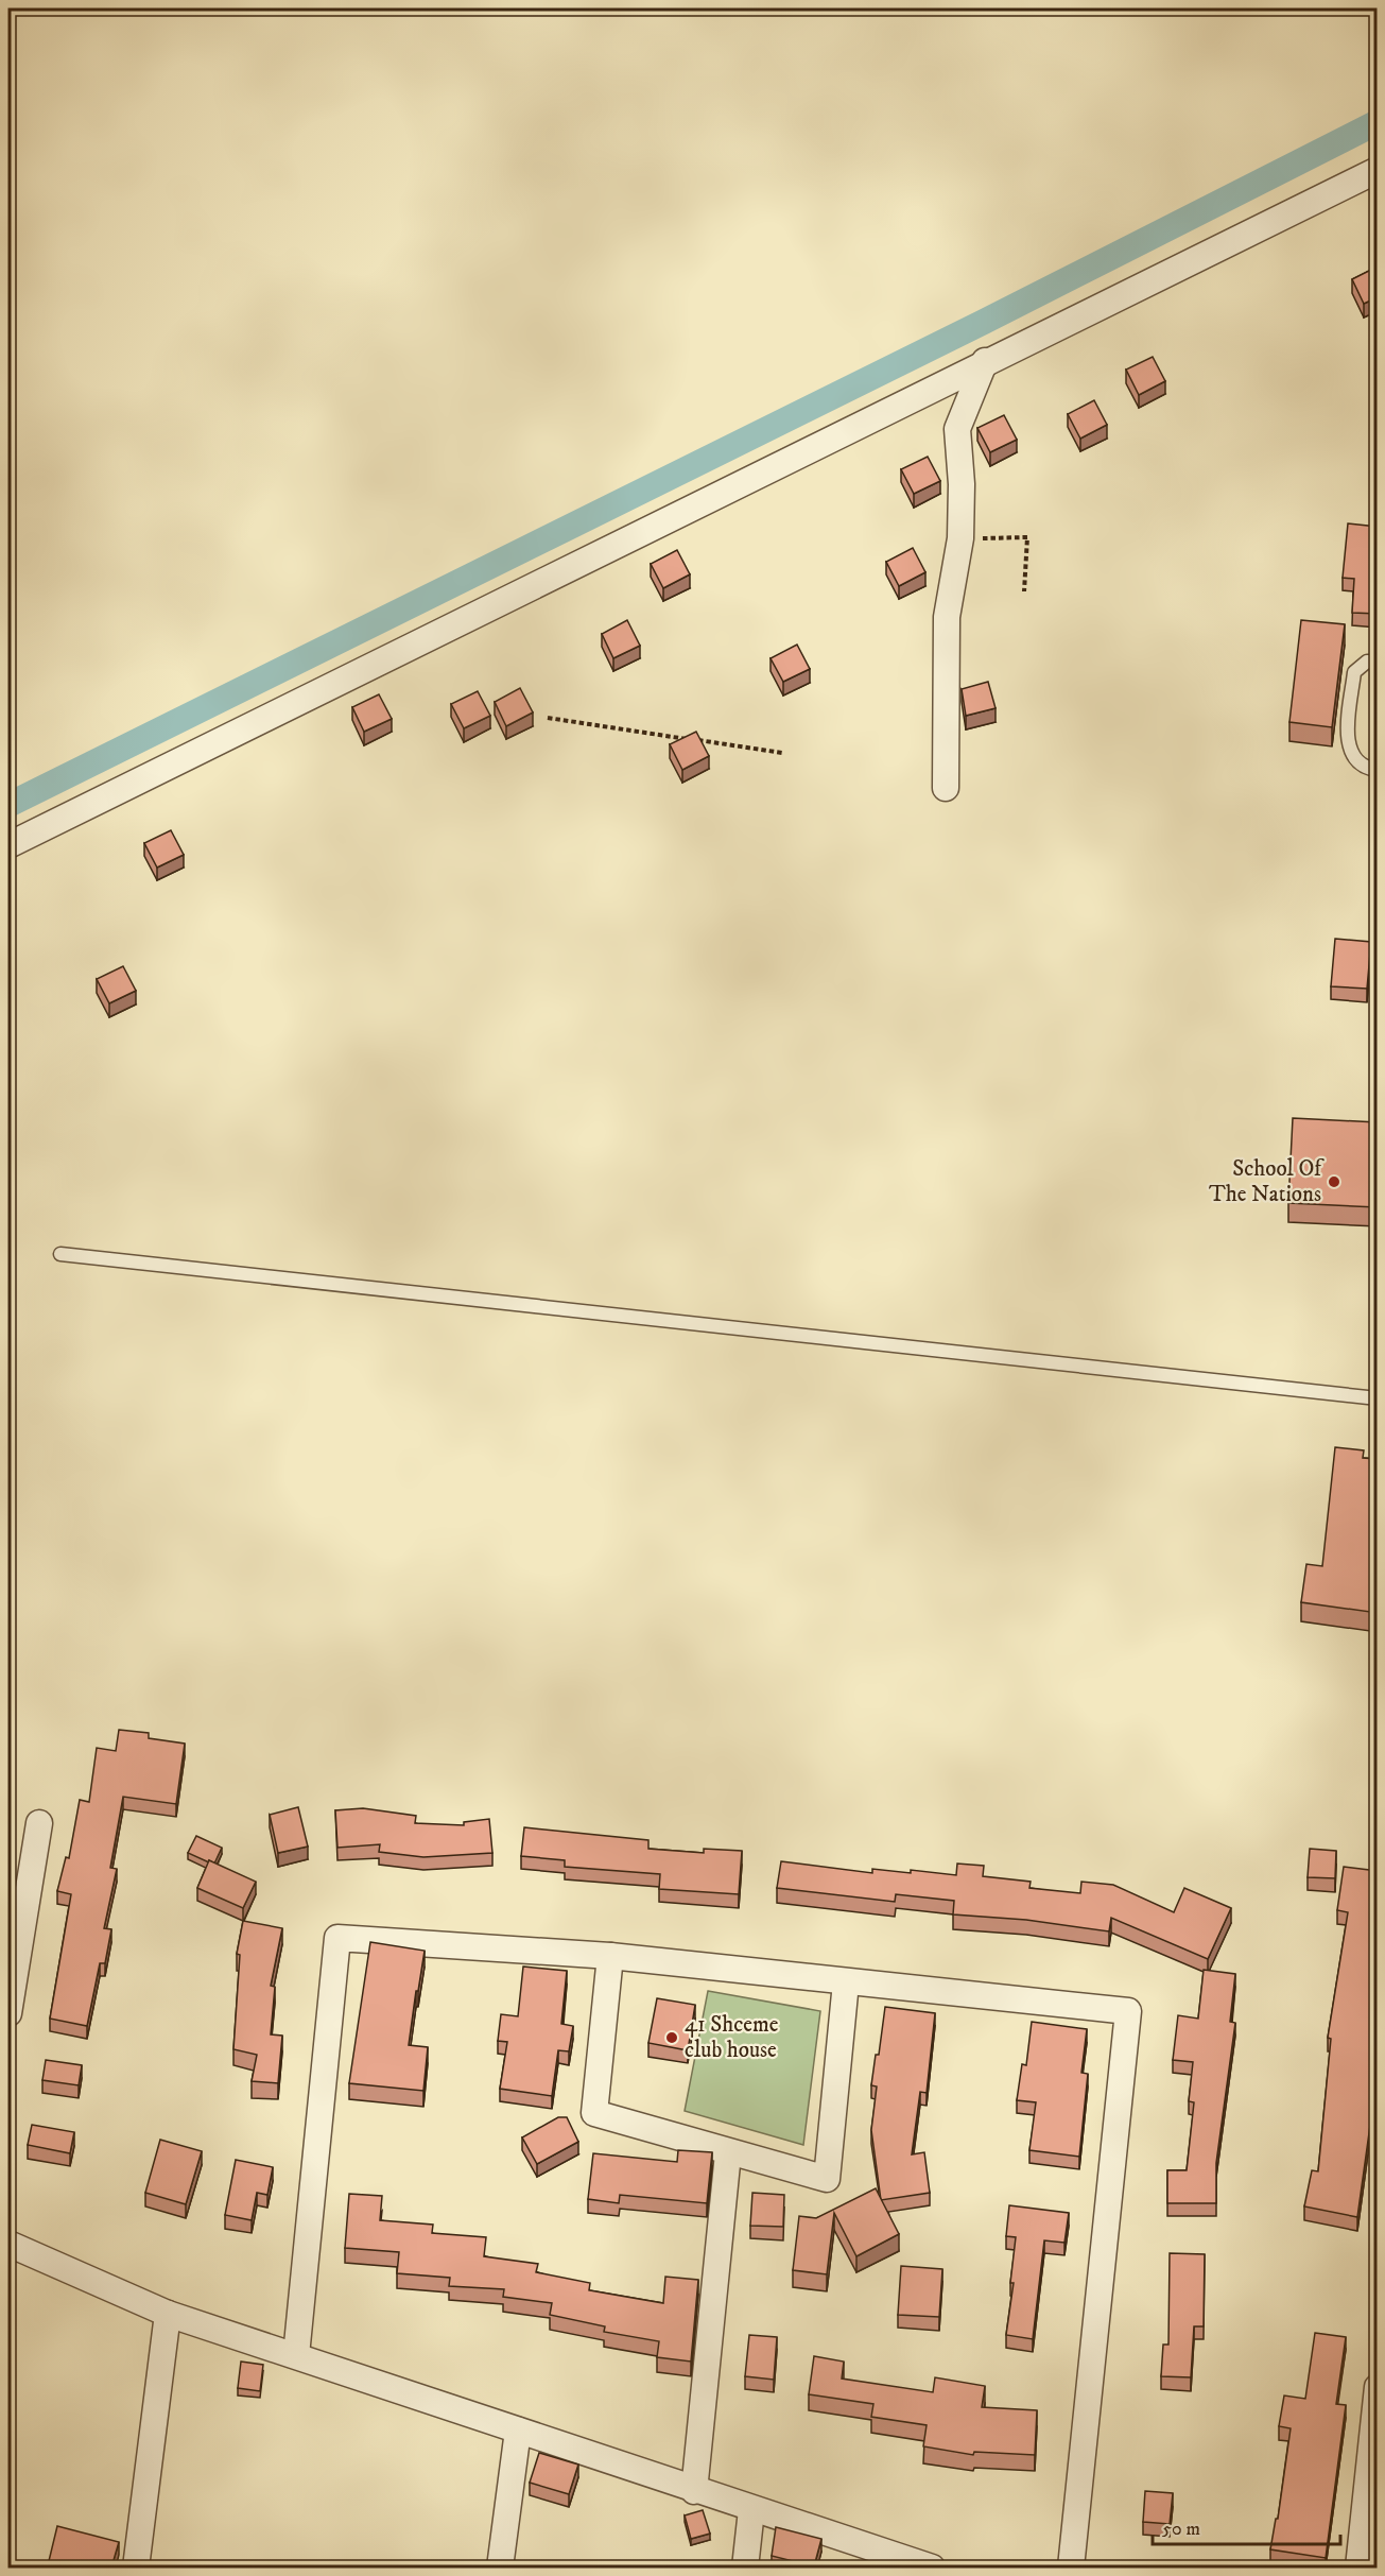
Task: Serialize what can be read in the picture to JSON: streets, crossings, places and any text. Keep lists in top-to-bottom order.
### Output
{
  "places": ["School Of The Nations", "41 Shceme club house"],
  "scale_bar": "50 m"
}
